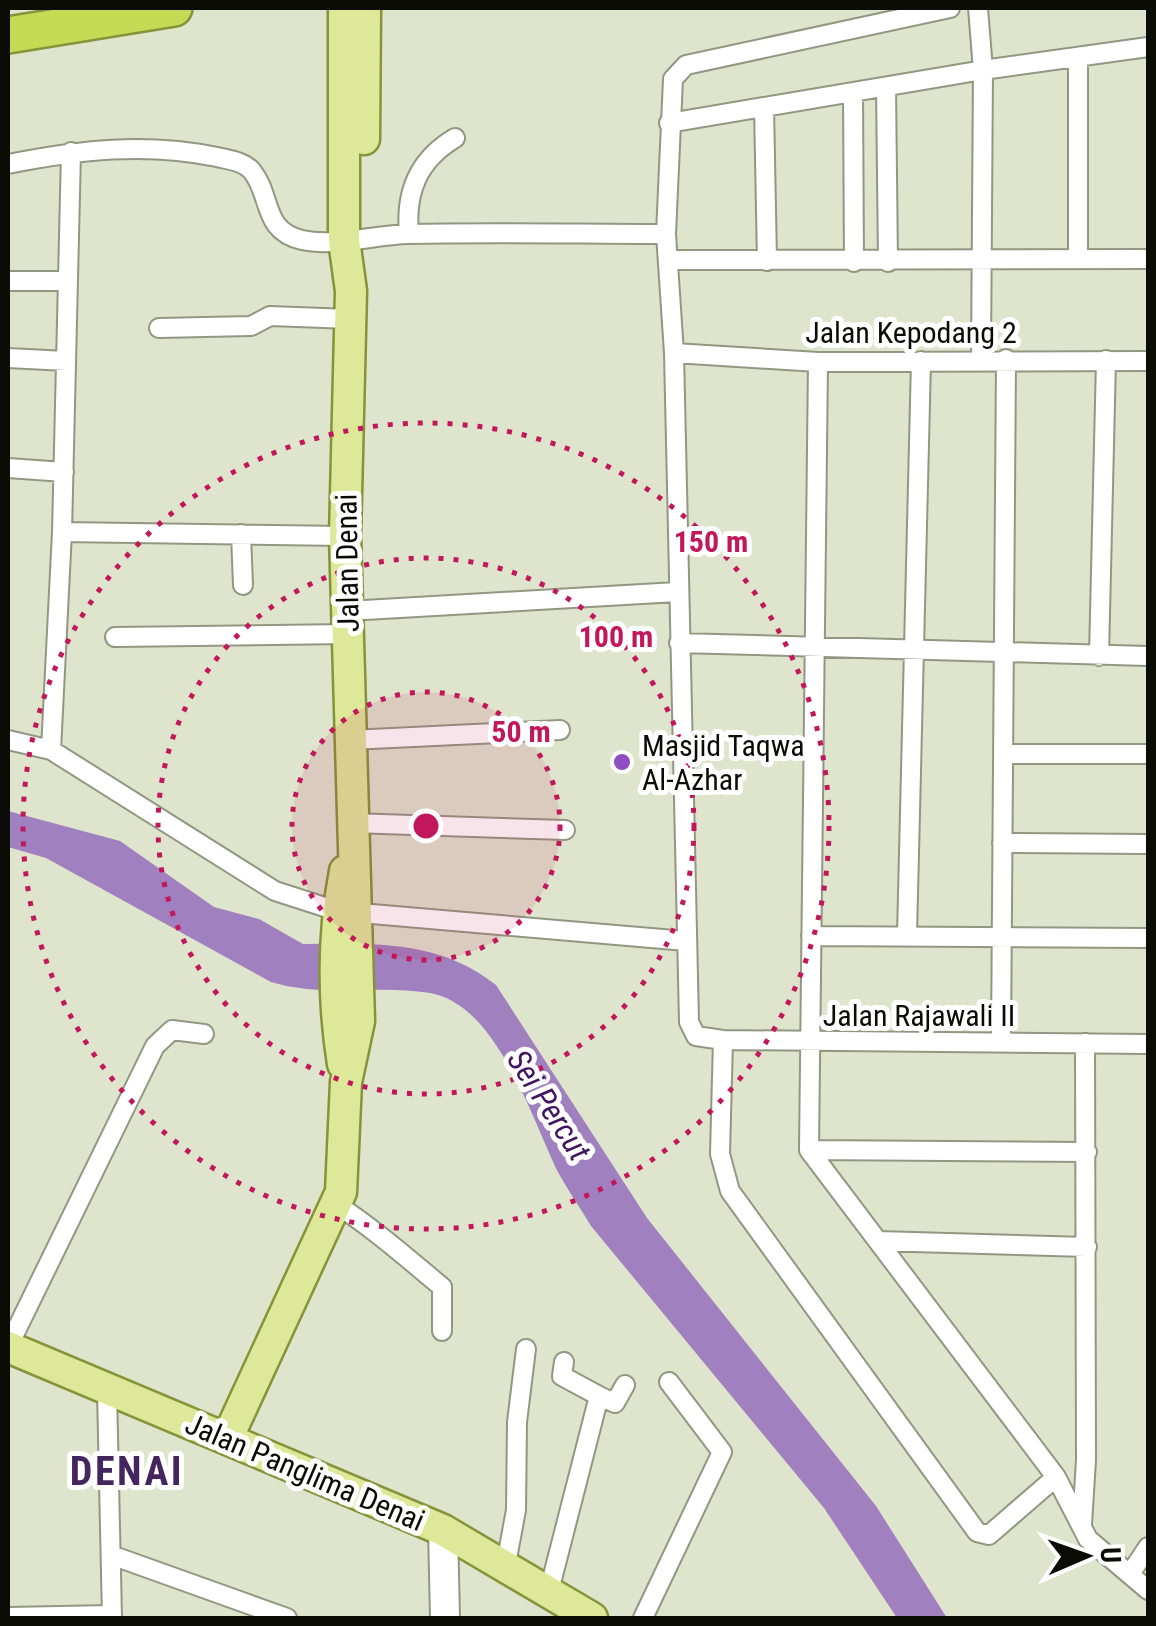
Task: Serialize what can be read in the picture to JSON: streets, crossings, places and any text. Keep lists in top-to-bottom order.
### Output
{
  "streets": {
    "main road": ["Jalan Denai", "Jalan Panglima Denai"],
    "street": ["Jalan Kepodang 2", "Jalan Rajawali II"]
  },
  "crossings": [
    ["Jalan Denai", "Jalan Panglima Denai"]
  ],
  "districts": ["DENAI"],
  "water": ["Sei Percut"],
  "places": ["Masjid Taqwa Al-Azhar"],
  "north": "right",
  "rings": ["150 m", "100 m", "50 m"]
}
